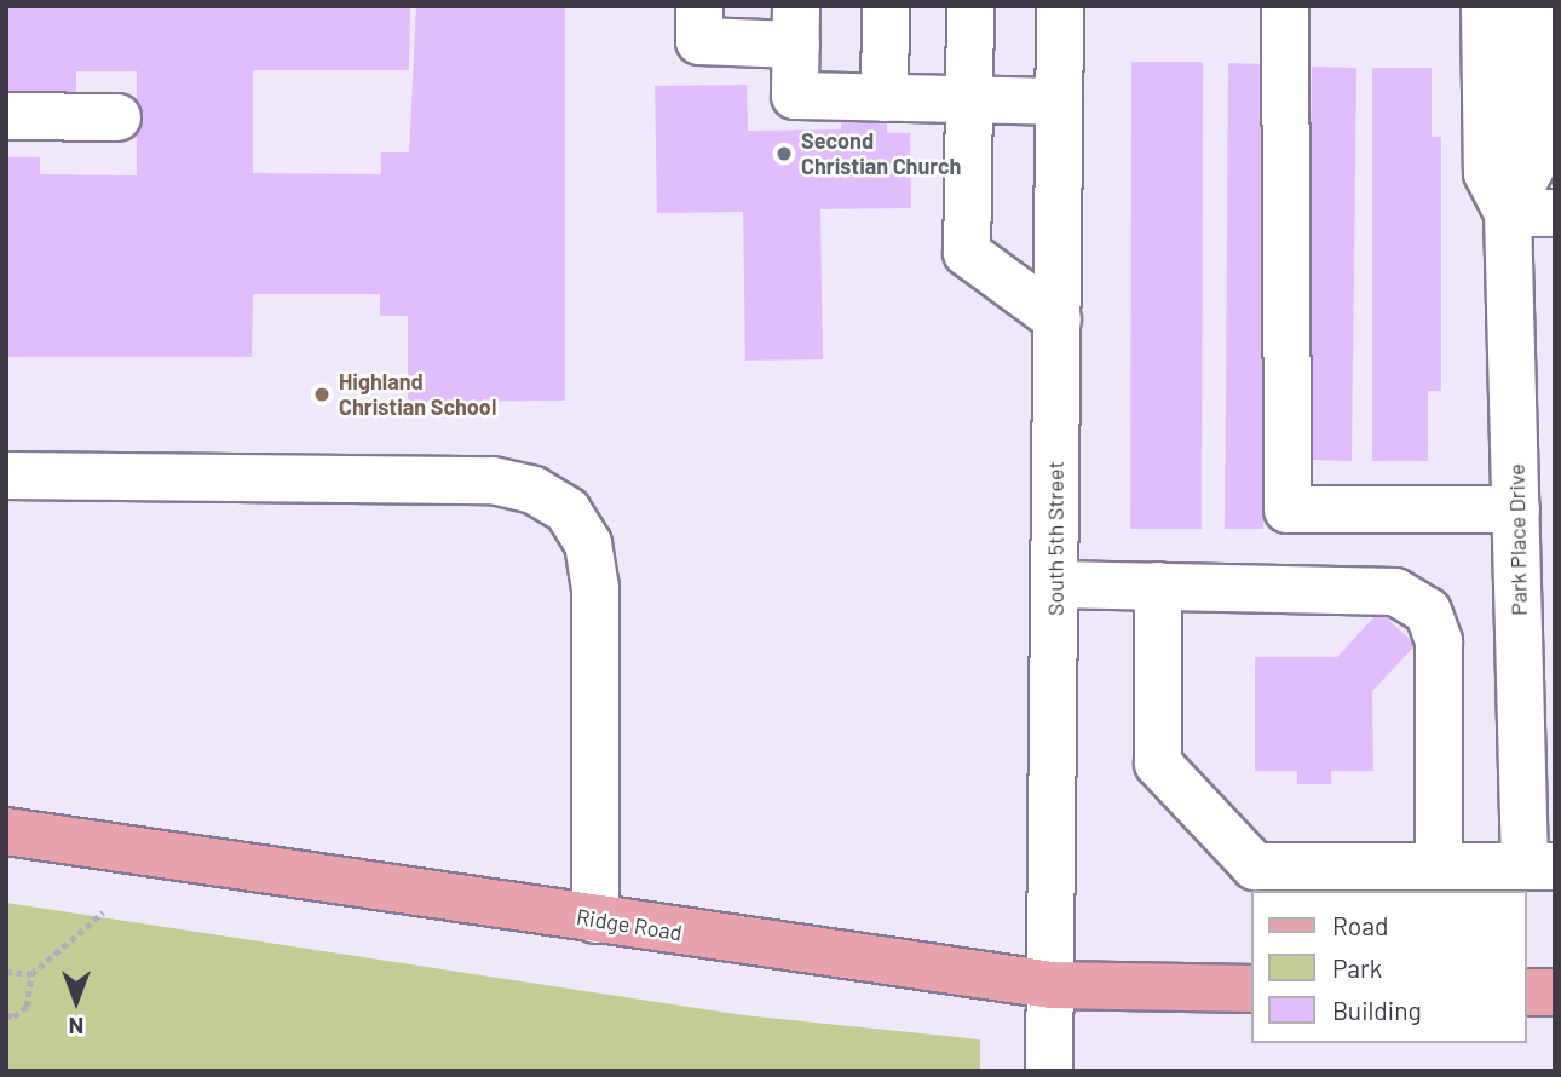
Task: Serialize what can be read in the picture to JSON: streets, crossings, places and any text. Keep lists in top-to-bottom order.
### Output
{
  "streets": {
    "main road": ["Ridge Road"],
    "street": ["South 5th Street", "Park Place Drive"]
  },
  "crossings": [
    ["South 5th Street", "Ridge Road"]
  ],
  "places": ["Second Christian Church", "Highland Christian School"],
  "legend": ["Road", "Park", "Building"],
  "north": "bottom"
}
